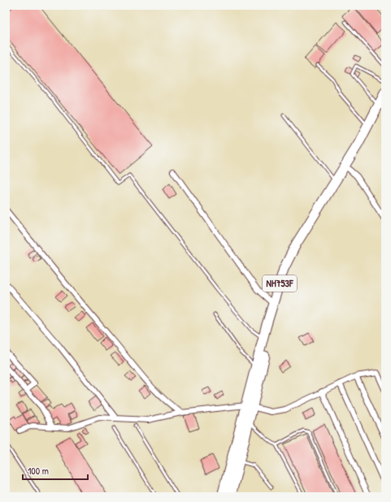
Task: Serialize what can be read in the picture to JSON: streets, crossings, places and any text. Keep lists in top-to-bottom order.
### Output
{
  "streets": {
    "highway": ["NH753F"]
  },
  "scale_bar": "100 m"
}
